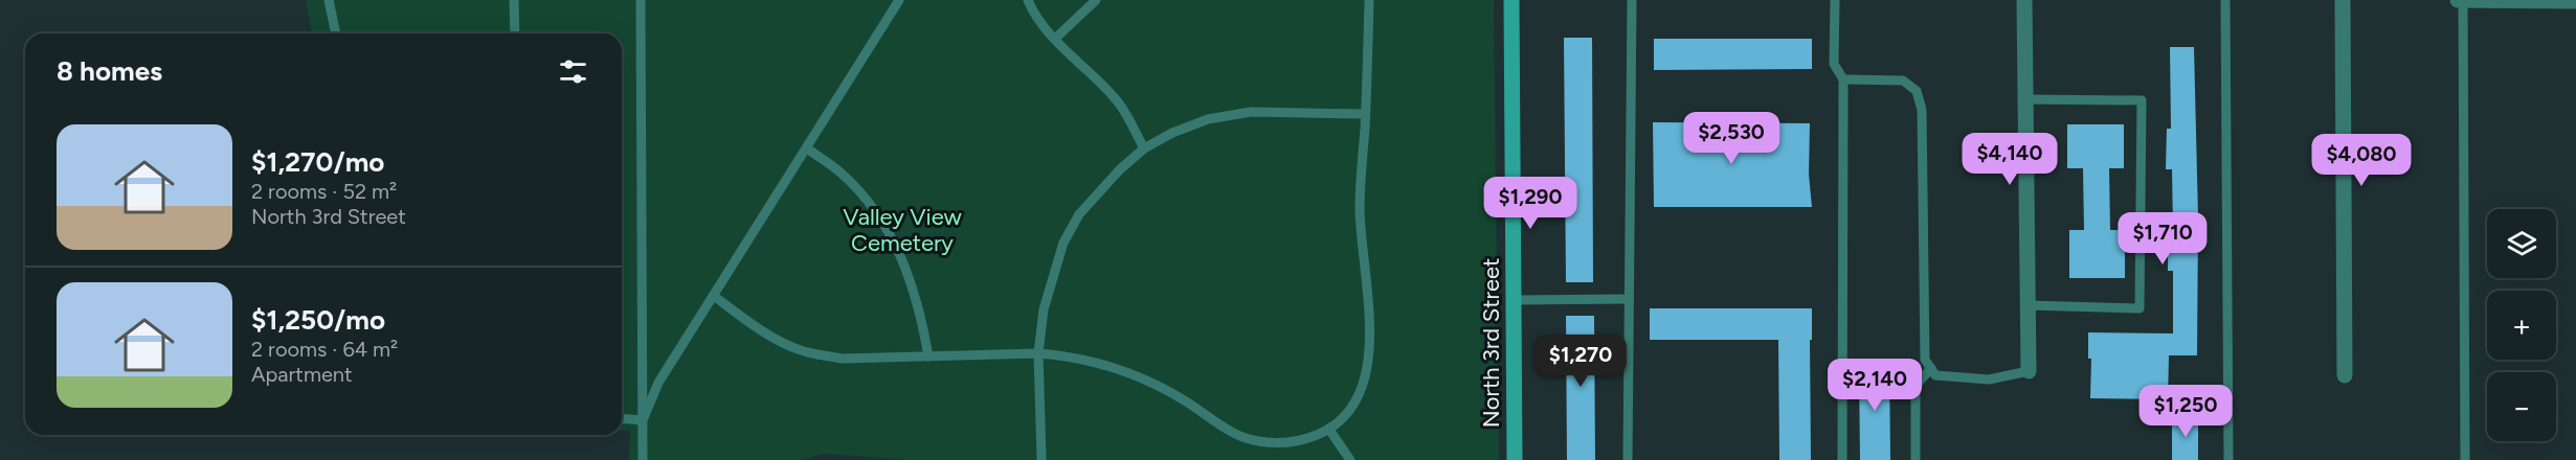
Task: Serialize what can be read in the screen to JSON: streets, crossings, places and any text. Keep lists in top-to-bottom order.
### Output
{
  "streets": {
    "main road": ["North 3rd Street"]
  },
  "parks": ["Valley View Cemetery"],
  "page": {
    "heading": "8 homes",
    "list": [
      {
        "name": "$1,270/mo",
        "note": "2 rooms · 52 m² · North 3rd Street"
      },
      {
        "name": "$1,250/mo",
        "note": "2 rooms · 64 m² · Apartment"
      }
    ],
    "price": [
      "$2,530",
      "$4,140",
      "$4,080",
      "$1,290",
      "$1,710",
      "$1,270",
      "$2,140",
      "$1,250"
    ],
    "map_buttons": ["+", "−"]
  }
}
